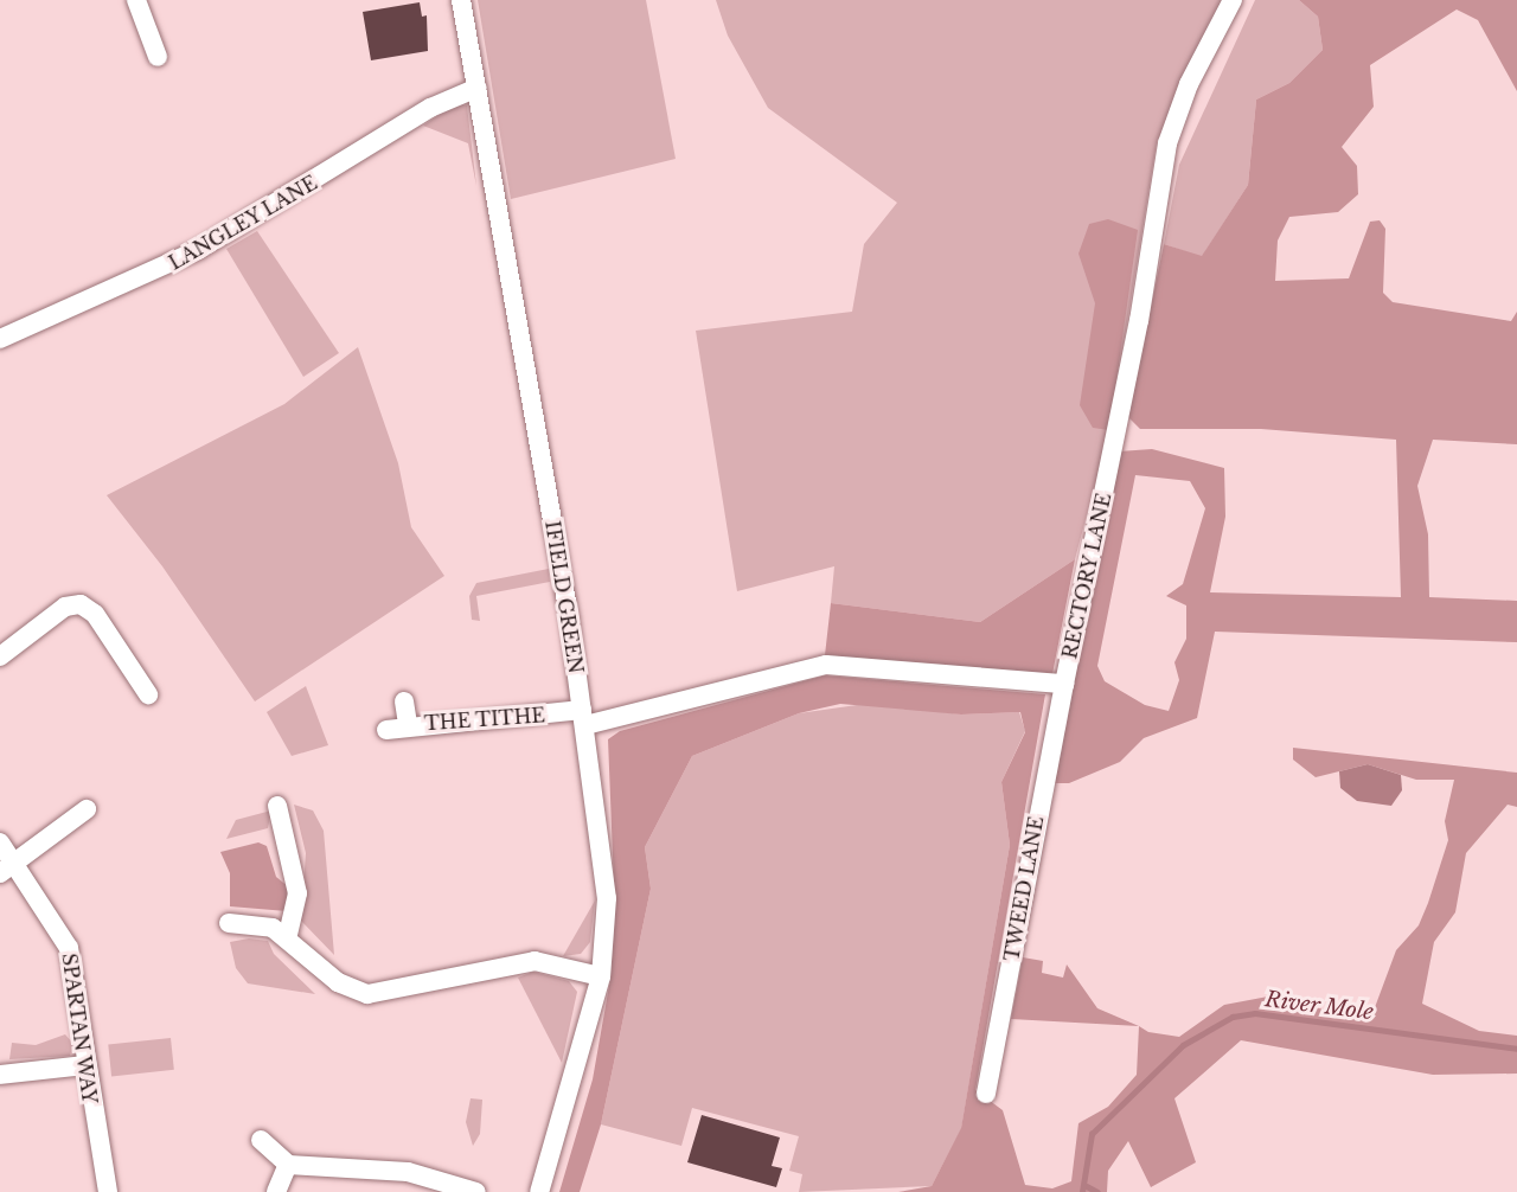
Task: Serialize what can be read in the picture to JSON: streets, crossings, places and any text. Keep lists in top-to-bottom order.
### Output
{
  "streets": {
    "street": [
      "LANGLEY LANE",
      "RECTORY LANE",
      "IFIELD GREEN",
      "THE TITHE",
      "TWEED LANE",
      "SPARTAN WAY"
    ]
  },
  "crossings": [
    ["LANGLEY LANE", "IFIELD GREEN"],
    ["RECTORY LANE", "IFIELD GREEN"],
    ["RECTORY LANE", "THE TITHE"],
    ["RECTORY LANE", "TWEED LANE"],
    ["IFIELD GREEN", "THE TITHE"]
  ],
  "water": ["River Mole"]
}
